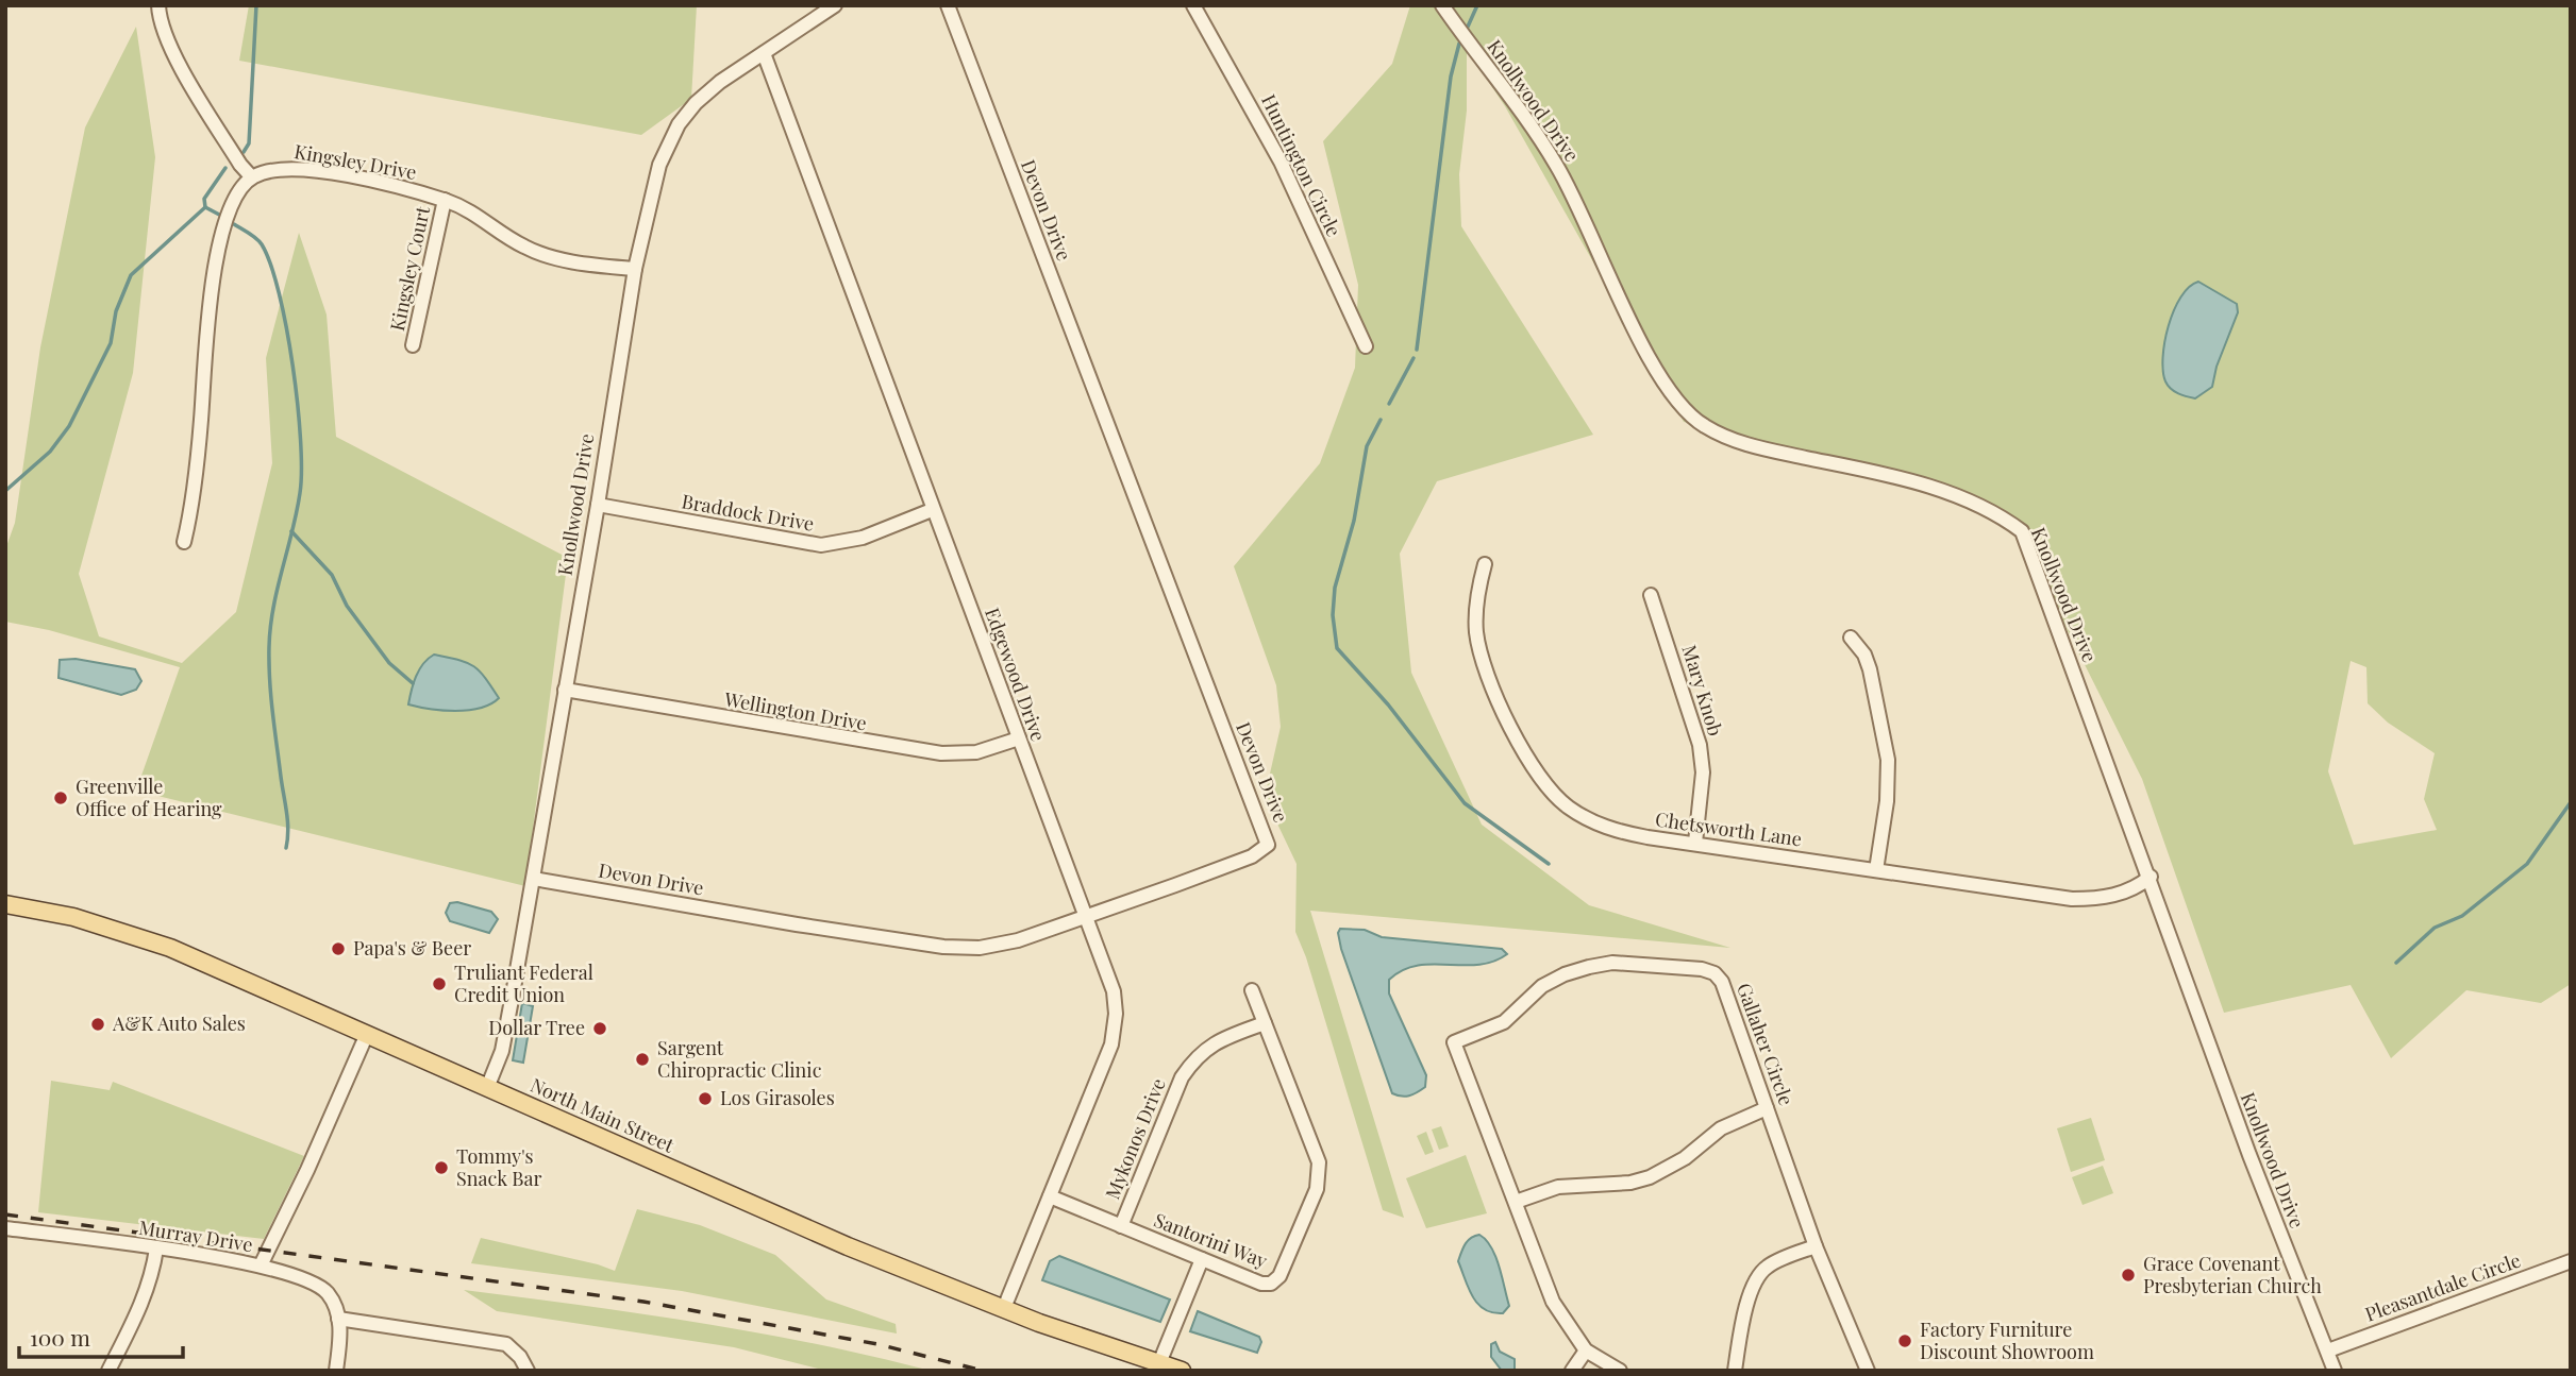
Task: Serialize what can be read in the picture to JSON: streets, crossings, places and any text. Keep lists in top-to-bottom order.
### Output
{
  "streets": {
    "main road": ["North Main Street"],
    "street": [
      "Knollwood Drive",
      "Kingsley Drive",
      "Huntington Circle",
      "Devon Drive",
      "Kingsley Court",
      "Braddock Drive",
      "Edgewood Drive",
      "Mary Knob",
      "Wellington Drive",
      "Chetsworth Lane",
      "Gallaher Circle",
      "Mykonos Drive",
      "Murray Drive",
      "Santorini Way",
      "Pleasantdale Circle"
    ]
  },
  "crossings": [
    ["Knollwood Drive", "Kingsley Drive"],
    ["Knollwood Drive", "Devon Drive"],
    ["Knollwood Drive", "Braddock Drive"],
    ["Knollwood Drive", "Edgewood Drive"],
    ["Knollwood Drive", "Wellington Drive"],
    ["Knollwood Drive", "Chetsworth Lane"],
    ["Knollwood Drive", "North Main Street"],
    ["Knollwood Drive", "Pleasantdale Circle"],
    ["Kingsley Drive", "Kingsley Court"],
    ["Devon Drive", "Edgewood Drive"],
    ["Braddock Drive", "Edgewood Drive"],
    ["Edgewood Drive", "Wellington Drive"],
    ["Edgewood Drive", "North Main Street"],
    ["Edgewood Drive", "Santorini Way"],
    ["Mary Knob", "Chetsworth Lane"],
    ["North Main Street", "Murray Drive"],
    ["Mykonos Drive", "Santorini Way"]
  ],
  "places": [
    "Greenville Office of Hearing",
    "Papa's & Beer",
    "Truliant Federal Credit Union",
    "A&K Auto Sales",
    "Dollar Tree",
    "Sargent Chiropractic Clinic",
    "Los Girasoles",
    "Tommy's Snack Bar",
    "Grace Covenant Presbyterian Church",
    "Factory Furniture Discount Showroom"
  ],
  "scale_bar": "100 m"
}
